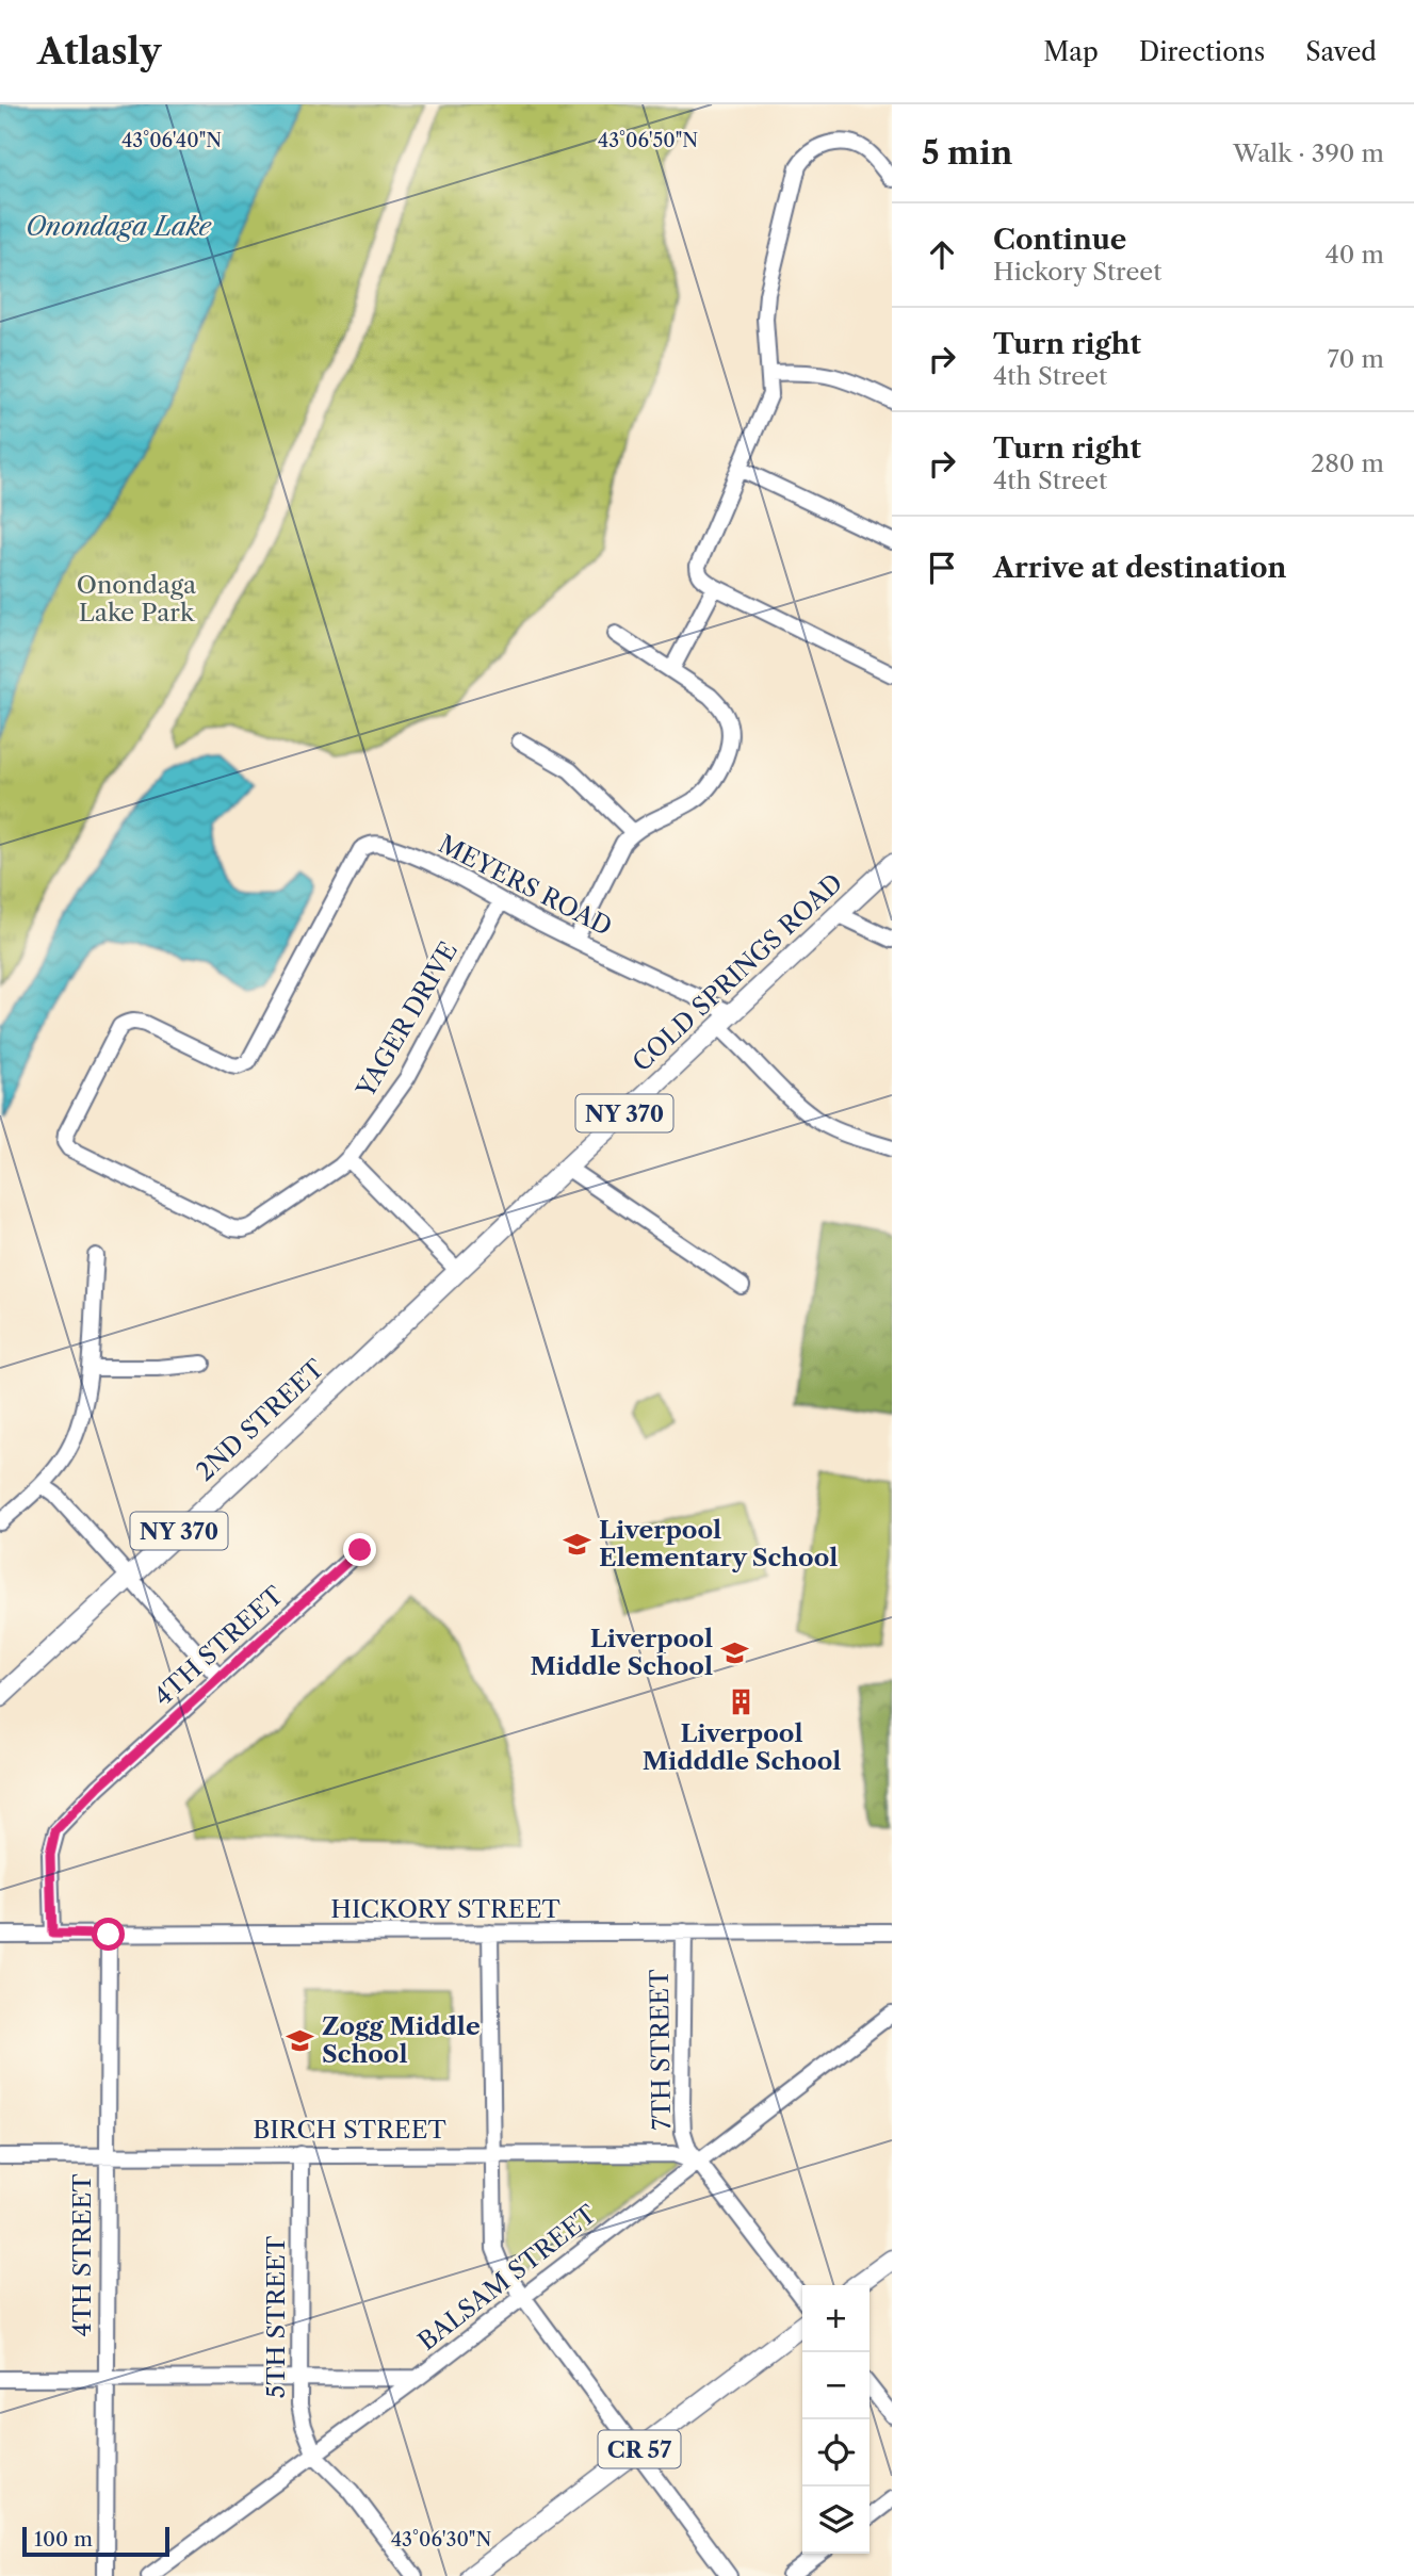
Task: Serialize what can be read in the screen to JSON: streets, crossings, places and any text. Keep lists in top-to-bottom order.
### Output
{
  "streets": {
    "main road": [
      "COLD SPRINGS ROAD",
      "NY 370",
      "2ND STREET",
      "CR 57"
    ],
    "street": [
      "MEYERS ROAD",
      "YAGER DRIVE",
      "4TH STREET",
      "HICKORY STREET",
      "7TH STREET",
      "BIRCH STREET",
      "BALSAM STREET",
      "5TH STREET"
    ]
  },
  "crossings": [
    ["MEYERS ROAD", "COLD SPRINGS ROAD"],
    ["MEYERS ROAD", "YAGER DRIVE"],
    ["COLD SPRINGS ROAD", "2ND STREET"],
    ["4TH STREET", "HICKORY STREET"],
    ["4TH STREET", "BIRCH STREET"],
    ["HICKORY STREET", "7TH STREET"],
    ["7TH STREET", "BIRCH STREET"],
    ["7TH STREET", "BALSAM STREET"],
    ["BIRCH STREET", "BALSAM STREET"],
    ["BIRCH STREET", "5TH STREET"],
    ["BALSAM STREET", "5TH STREET"]
  ],
  "water": ["Onondaga Lake"],
  "parks": ["Onondaga Lake Park"],
  "places": {
    "school or university": ["Liverpool Elementary School", "Liverpool Middle School", "Zogg Middle School"],
    "building": ["Liverpool Midddle School"]
  },
  "scale_bar": "100 m",
  "page": {
    "header": "Atlasly",
    "nav": ["Map", "Directions", "Saved"],
    "heading": ["5 min", "Walk · 390 m"],
    "list": [
      ["Continue", "Hickory Street", "40 m"],
      ["Turn right", "4th Street", "70 m"],
      ["Turn right", "4th Street", "280 m"],
      "Arrive at destination"
    ],
    "map_buttons": ["+", "−"],
    "scale": "100 m"
  },
  "coordinates": ["43°06'40\"N", "43°06'50\"N", "43°06'30\"N"]
}
